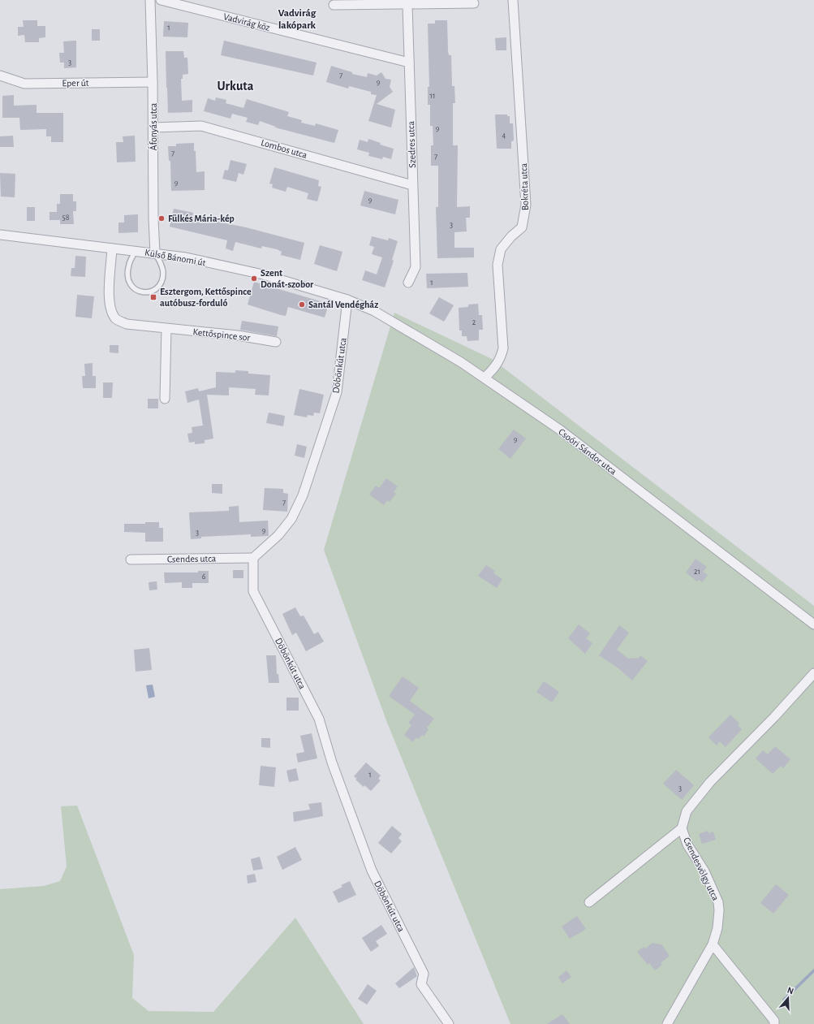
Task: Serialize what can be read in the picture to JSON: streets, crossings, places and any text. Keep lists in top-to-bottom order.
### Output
{
  "streets": {
    "street": [
      "Vadvirág köz",
      "Eper út",
      "Áfonyás utca",
      "Szedres utca",
      "Lombos utca",
      "Bokréta utca",
      "Külső Bánomi út",
      "Kettőspince sor",
      "Döbönkút utca",
      "Csoóri Sándor utca",
      "Csendes utca",
      "Csendesvölgy utca"
    ]
  },
  "crossings": [
    ["Vadvirág köz", "Szedres utca"],
    ["Eper út", "Áfonyás utca"],
    ["Áfonyás utca", "Lombos utca"],
    ["Áfonyás utca", "Külső Bánomi út"],
    ["Szedres utca", "Lombos utca"],
    ["Bokréta utca", "Csoóri Sándor utca"],
    ["Külső Bánomi út", "Kettőspince sor"],
    ["Külső Bánomi út", "Döbönkút utca"],
    ["Külső Bánomi út", "Csoóri Sándor utca"],
    ["Döbönkút utca", "Csoóri Sándor utca"],
    ["Döbönkút utca", "Csendes utca"]
  ],
  "districts": ["Vadvirág lakópark", "Urkuta"],
  "places": {
    "other": ["Fülkés Mária-kép", "Szent Donát-szobor", "Santál Vendégház"],
    "transit": ["Esztergom, Kettőspince autóbusz-forduló"]
  },
  "house_numbers": [
    "1",
    "3",
    "7",
    "9",
    "11",
    "9",
    "4",
    "7",
    "7",
    "9",
    "9",
    "58",
    "3",
    "1",
    "2",
    "9",
    "7",
    "9",
    "3",
    "21",
    "6",
    "1",
    "3"
  ],
  "north": "top"
}
